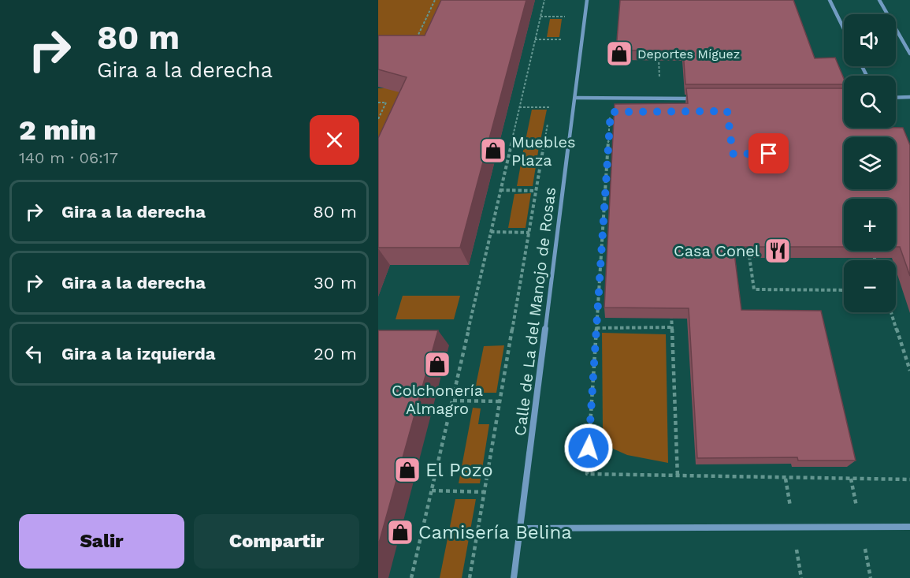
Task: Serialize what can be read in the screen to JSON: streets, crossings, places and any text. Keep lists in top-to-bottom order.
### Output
{
  "streets": {
    "street": ["Calle de La del Manojo de Rosas"]
  },
  "places": {
    "shop": [
      "Deportes Míguez",
      "Muebles Plaza",
      "Colchonería Almagro",
      "El Pozo",
      "Camisería Belina"
    ],
    "restaurant": ["Casa Conel"]
  },
  "page": {
    "turn": ["80 m", "Gira a la derecha"],
    "map_buttons": ["+", "−"],
    "heading": ["2 min", "140 m · 06:17"],
    "list": [
      {
        "name": "Gira a la derecha",
        "value": "80 m"
      },
      {
        "name": "Gira a la derecha",
        "value": "30 m"
      },
      {
        "name": "Gira a la izquierda",
        "value": "20 m"
      }
    ],
    "buttons": ["Salir", "Compartir"]
  }
}
